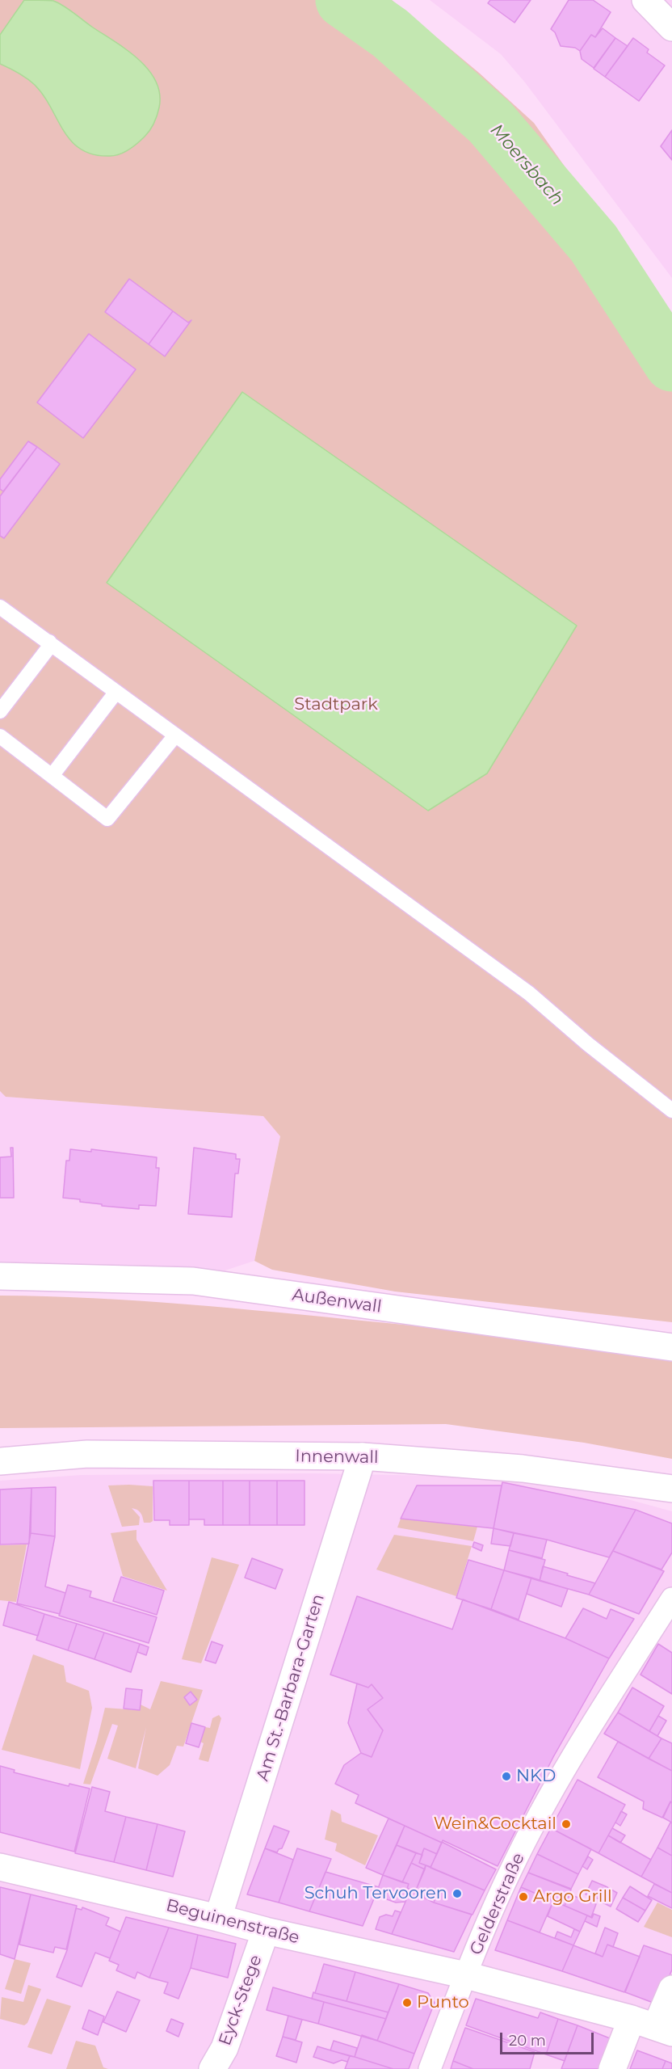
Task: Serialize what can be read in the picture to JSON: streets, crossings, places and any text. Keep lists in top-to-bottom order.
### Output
{
  "streets": {
    "street": [
      "Außenwall",
      "Innenwall",
      "Am St.-Barbara-Garten",
      "Gelderstraße",
      "Beguinenstraße",
      "Eyck-Stege"
    ]
  },
  "crossings": [
    ["Innenwall", "Am St.-Barbara-Garten"],
    ["Am St.-Barbara-Garten", "Beguinenstraße"],
    ["Gelderstraße", "Beguinenstraße"],
    ["Beguinenstraße", "Eyck-Stege"]
  ],
  "water": ["Moersbach"],
  "parks": ["Stadtpark"],
  "places": [
    "NKD",
    "Wein&Cocktail",
    "Schuh Tervooren",
    "Argo Grill",
    "Punto"
  ],
  "scale_bar": "20 m"
}
